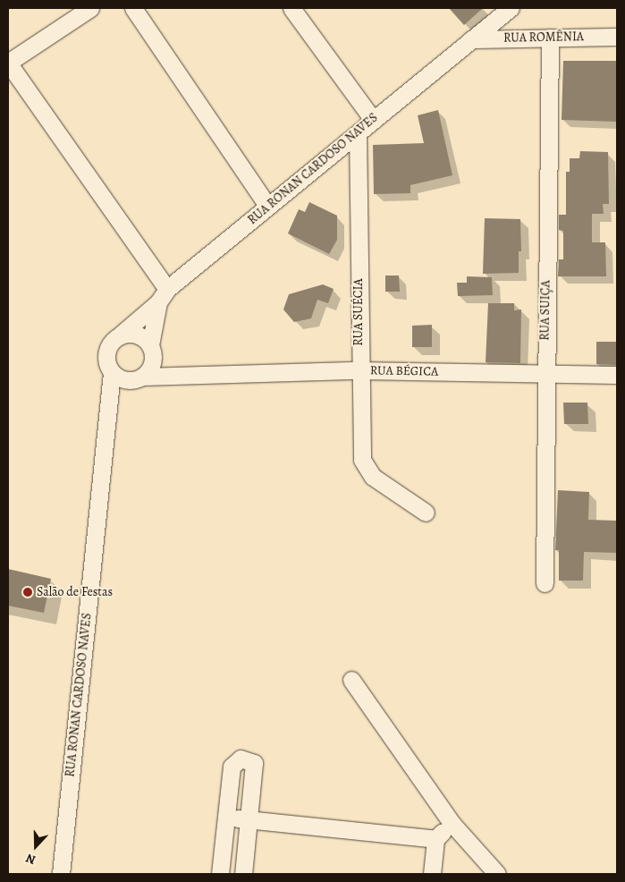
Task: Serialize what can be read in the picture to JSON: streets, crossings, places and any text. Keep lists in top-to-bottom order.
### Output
{
  "streets": {
    "street": [
      "RUA ROMÊNIA",
      "RUA RONAN CARDOSO NAVES",
      "RUA SUIÇA",
      "RUA SUÉCIA",
      "RUA BÉGICA"
    ]
  },
  "crossings": [
    ["RUA ROMÊNIA", "RUA RONAN CARDOSO NAVES"],
    ["RUA ROMÊNIA", "RUA SUIÇA"],
    ["RUA RONAN CARDOSO NAVES", "RUA SUÉCIA"],
    ["RUA RONAN CARDOSO NAVES", "RUA BÉGICA"],
    ["RUA SUIÇA", "RUA BÉGICA"],
    ["RUA SUÉCIA", "RUA BÉGICA"]
  ],
  "places": ["Salão de Festas"],
  "north": "bottom"
}
